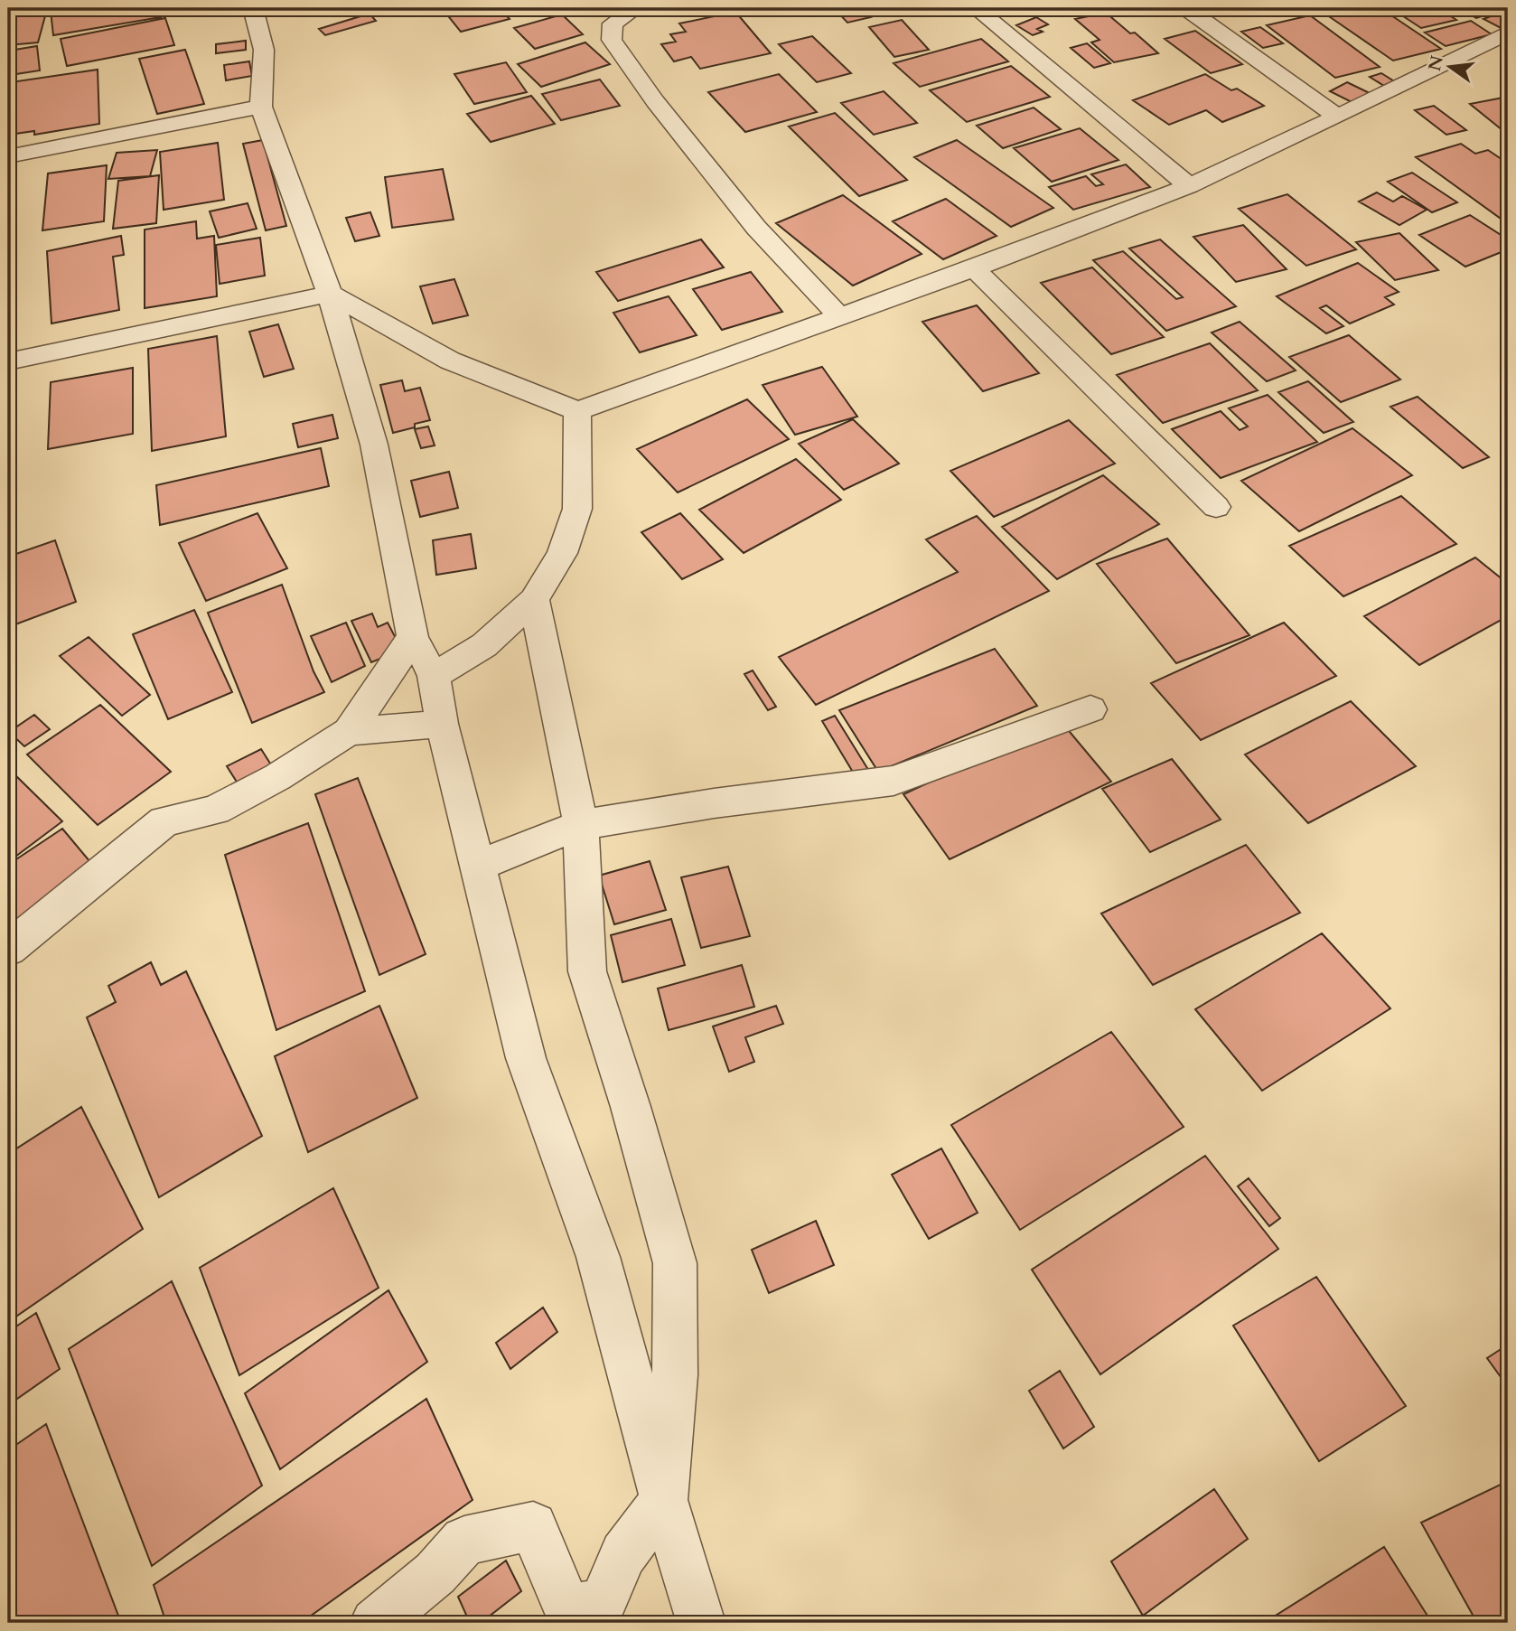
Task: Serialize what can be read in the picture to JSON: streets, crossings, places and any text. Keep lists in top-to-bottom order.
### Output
{
  "north": "left"
}
